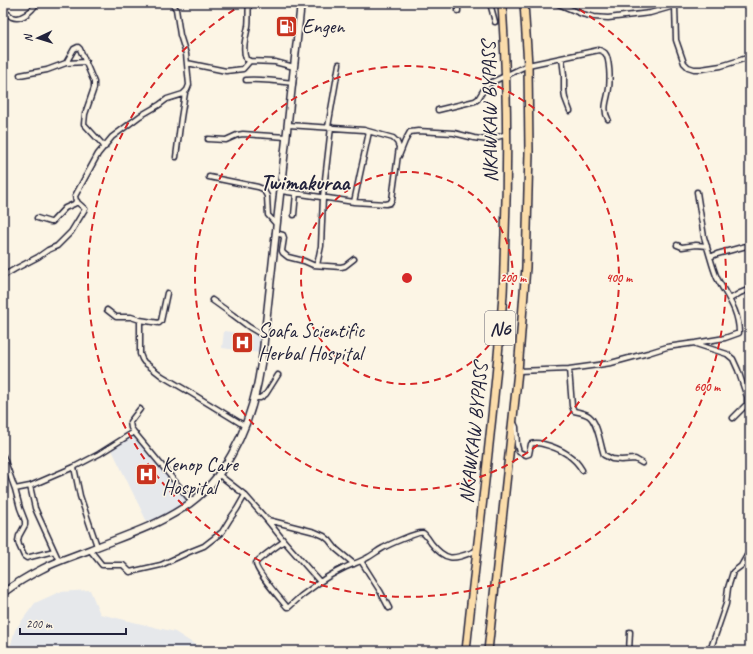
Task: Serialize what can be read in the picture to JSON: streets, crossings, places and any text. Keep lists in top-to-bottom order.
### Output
{
  "streets": {
    "highway": ["NKAWKAW BYPASS", "N6"]
  },
  "districts": ["Twimakuraa"],
  "places": {
    "fuel station": ["Engen"],
    "hospital": ["Soafa Scientific Herbal Hospital", "Kenop Care Hospital"]
  },
  "scale_bar": "200 m",
  "north": "left",
  "rings": ["200 m", "400 m", "600 m"]
}
